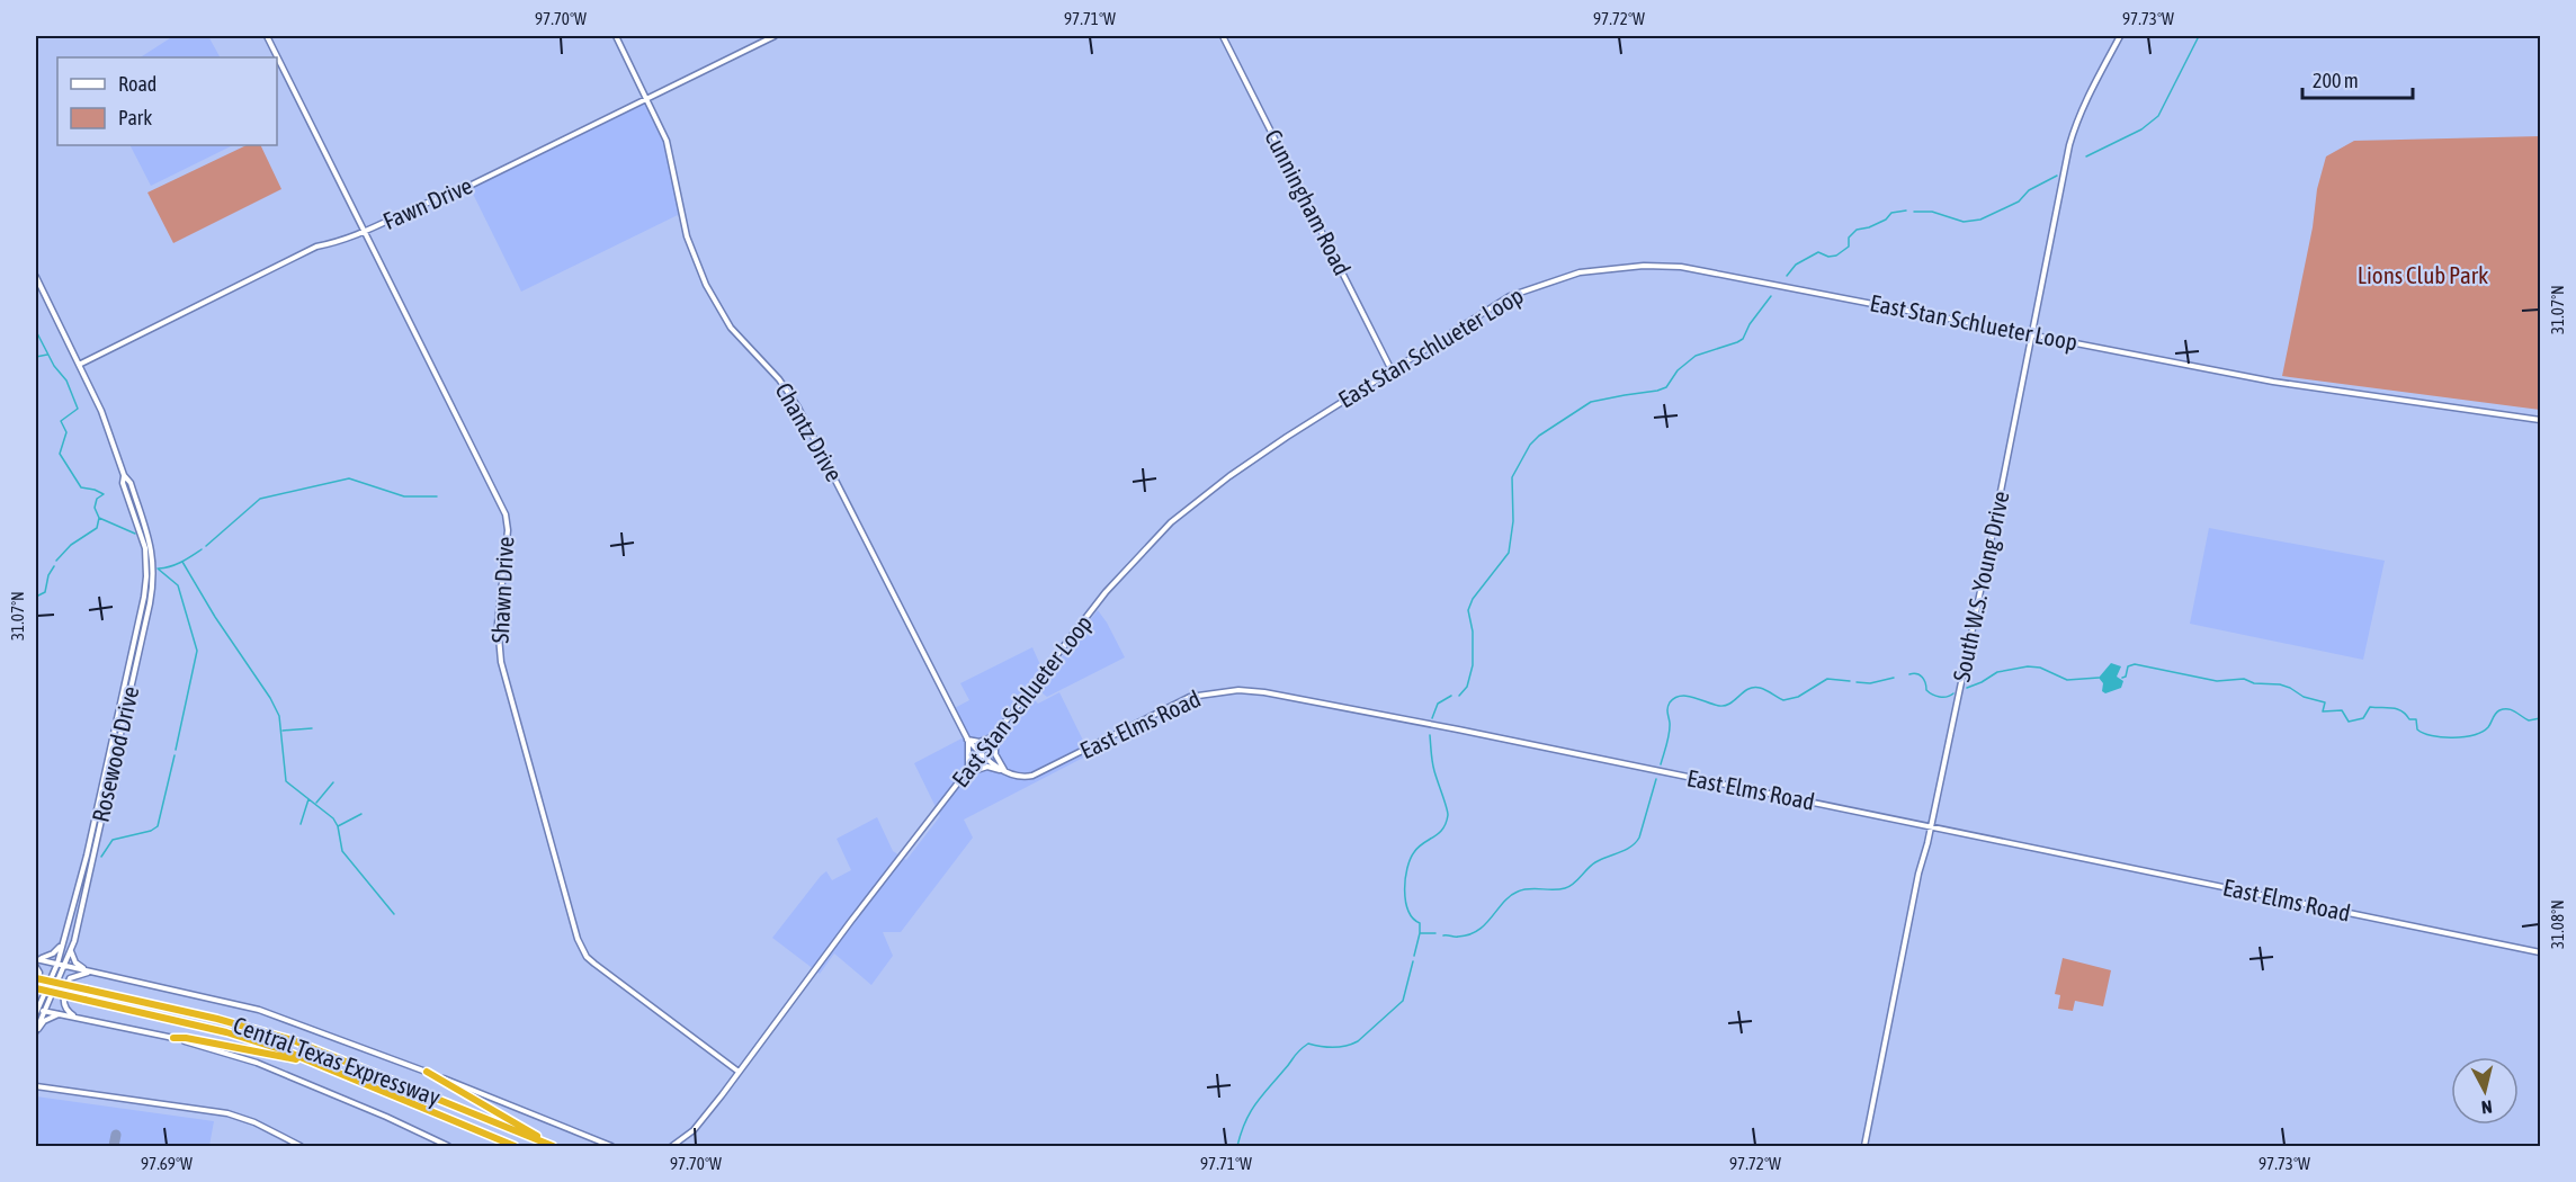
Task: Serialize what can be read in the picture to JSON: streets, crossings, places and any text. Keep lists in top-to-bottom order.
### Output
{
  "streets": {
    "highway": ["Central Texas Expressway"],
    "main road": [
      "Cunningham Road",
      "Fawn Drive",
      "East Stan Schlueter Loop",
      "Chantz Drive",
      "South W.S. Young Drive",
      "Shawn Drive",
      "East Elms Road",
      "Rosewood Drive"
    ]
  },
  "crossings": [
    ["Cunningham Road", "East Stan Schlueter Loop"],
    ["Fawn Drive", "Chantz Drive"],
    ["Fawn Drive", "Shawn Drive"],
    ["Fawn Drive", "Rosewood Drive"],
    ["East Stan Schlueter Loop", "Chantz Drive"],
    ["East Stan Schlueter Loop", "South W.S. Young Drive"],
    ["East Stan Schlueter Loop", "Shawn Drive"],
    ["East Stan Schlueter Loop", "East Elms Road"],
    ["Chantz Drive", "East Elms Road"],
    ["South W.S. Young Drive", "East Elms Road"]
  ],
  "parks": ["Lions Club Park"],
  "legend": ["Road", "Park"],
  "scale_bar": "200 m",
  "north": "bottom",
  "coordinates": [
    "97.70°W",
    "97.71°W",
    "97.72°W",
    "97.73°W",
    "31.07°N",
    "31.08°N",
    "97.69°W"
  ]
}
